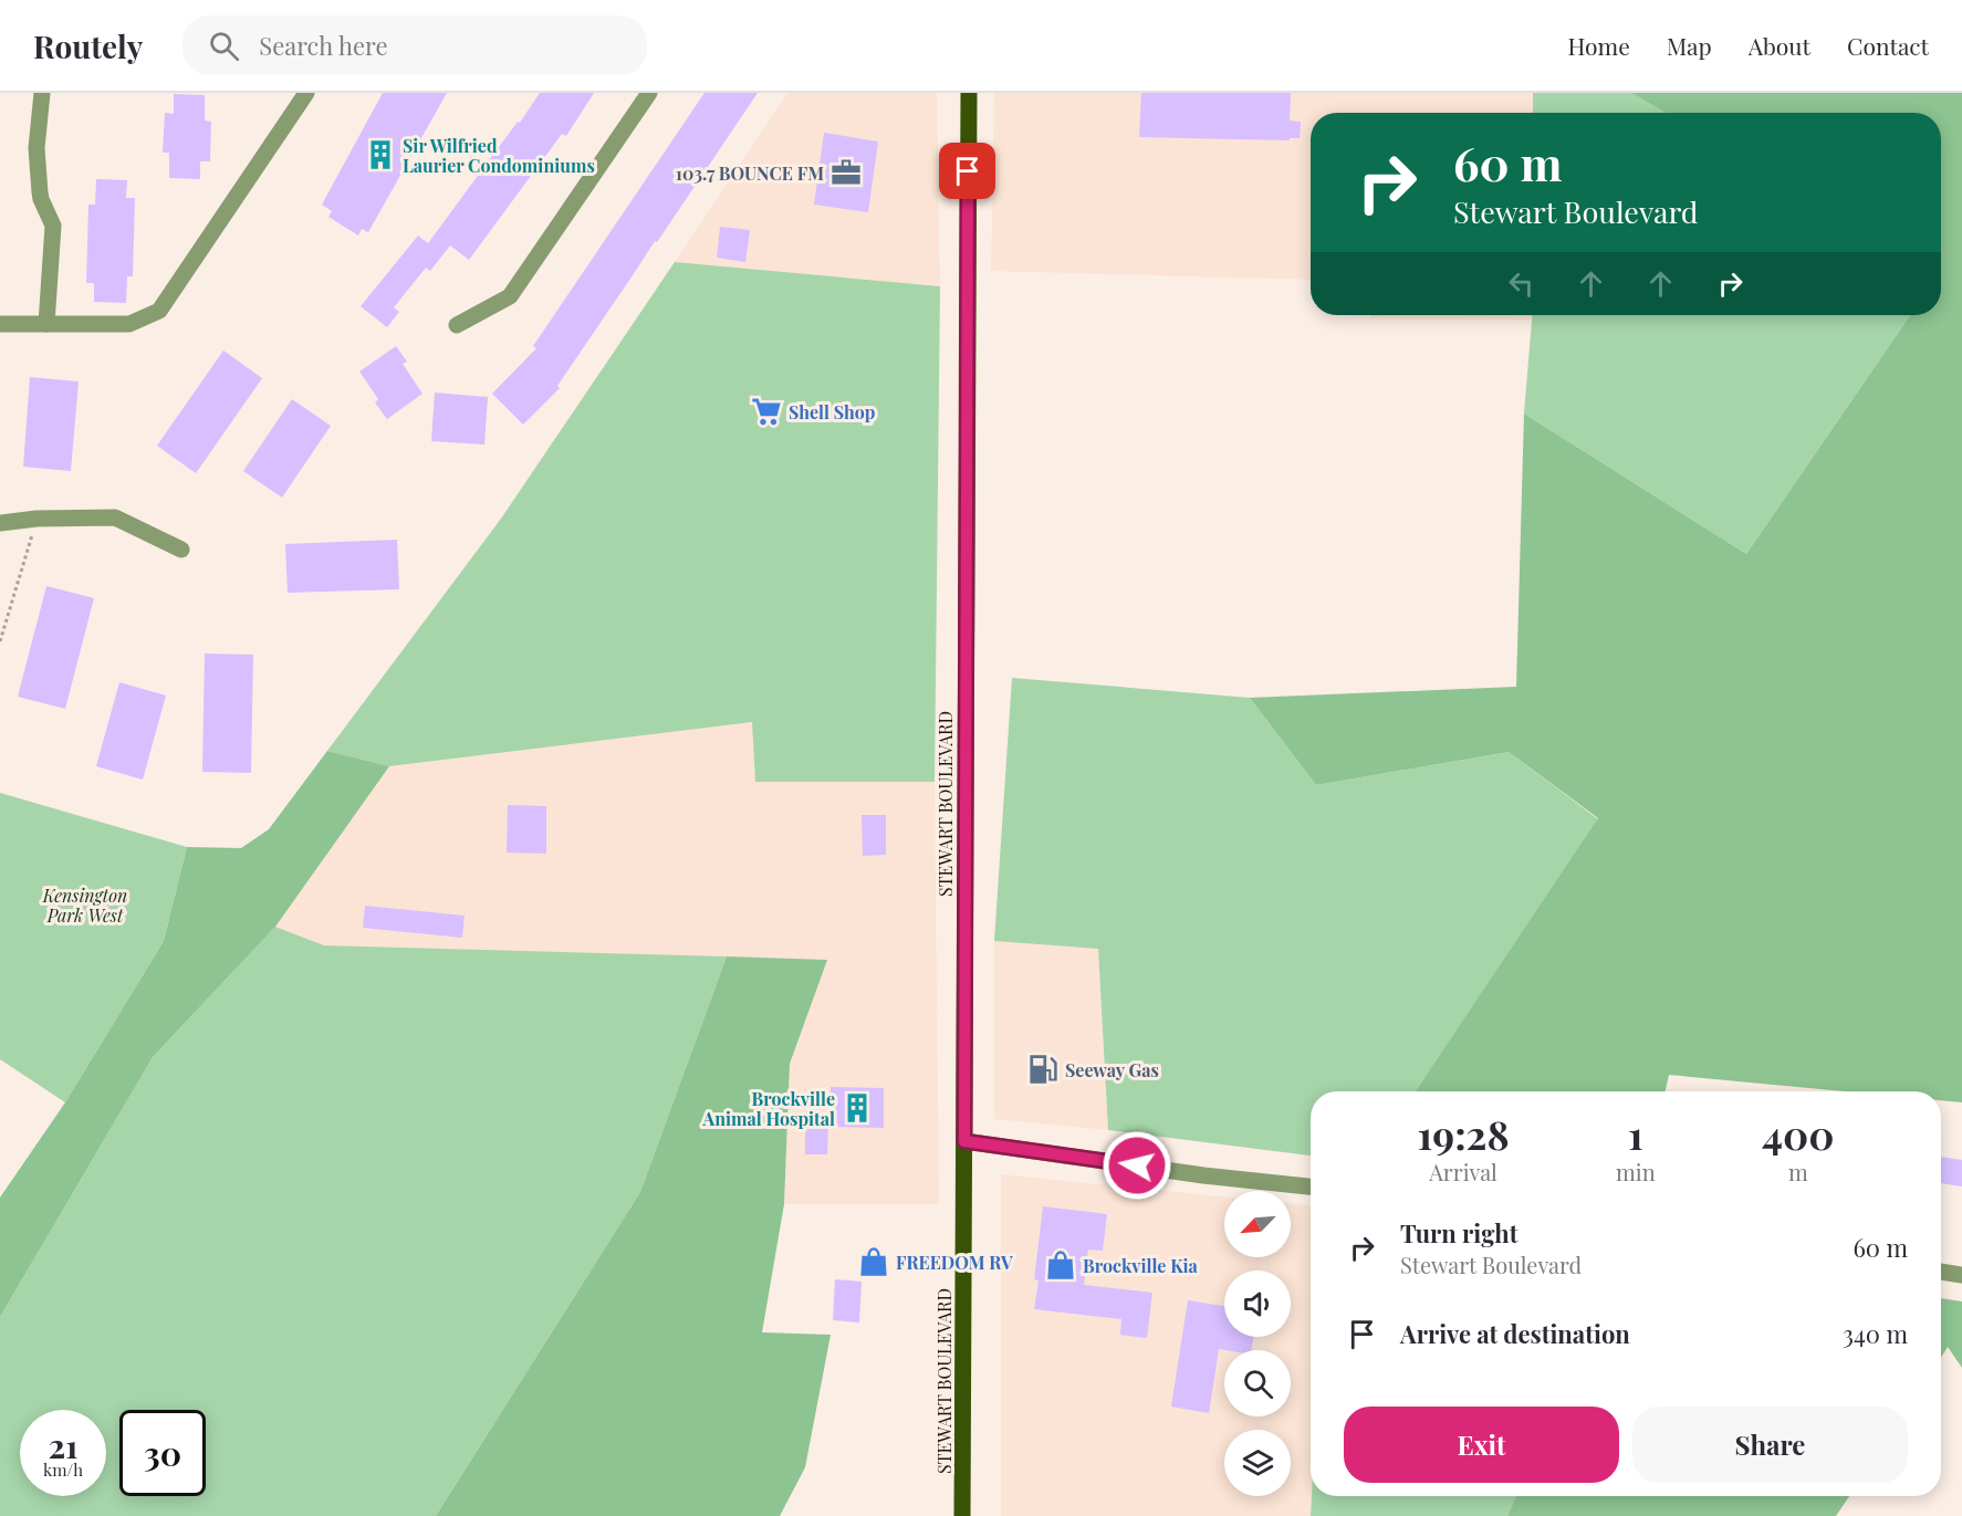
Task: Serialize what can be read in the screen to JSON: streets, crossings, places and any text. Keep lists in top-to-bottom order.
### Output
{
  "streets": {
    "main road": ["STEWART BOULEVARD"]
  },
  "parks": ["Kensington Park West"],
  "places": {
    "building": ["Sir Wilfried Laurier Condominiums", "Brockville Animal Hospital"],
    "office": ["103.7 BOUNCE FM"],
    "supermarket": ["Shell Shop"],
    "fuel station": ["Seeway Gas"],
    "shop": ["FREEDOM RV", "Brockville Kia"]
  },
  "north": "bottom left",
  "page": {
    "header": "Routely",
    "search": "Search here",
    "nav": [
      "Home",
      "Map",
      "About",
      "Contact"
    ],
    "turn": ["60 m", "Stewart Boulevard"],
    "eta": [
      "19:28",
      "Arrival",
      "1",
      "min",
      "400",
      "m"
    ],
    "list": [
      {
        "name": "Turn right",
        "note": "Stewart Boulevard",
        "value": "60 m"
      },
      {
        "name": "Arrive at destination",
        "value": "340 m"
      }
    ],
    "buttons": ["Exit", "Share"],
    "speed": "21 km/h",
    "limit": "30"
  }
}
